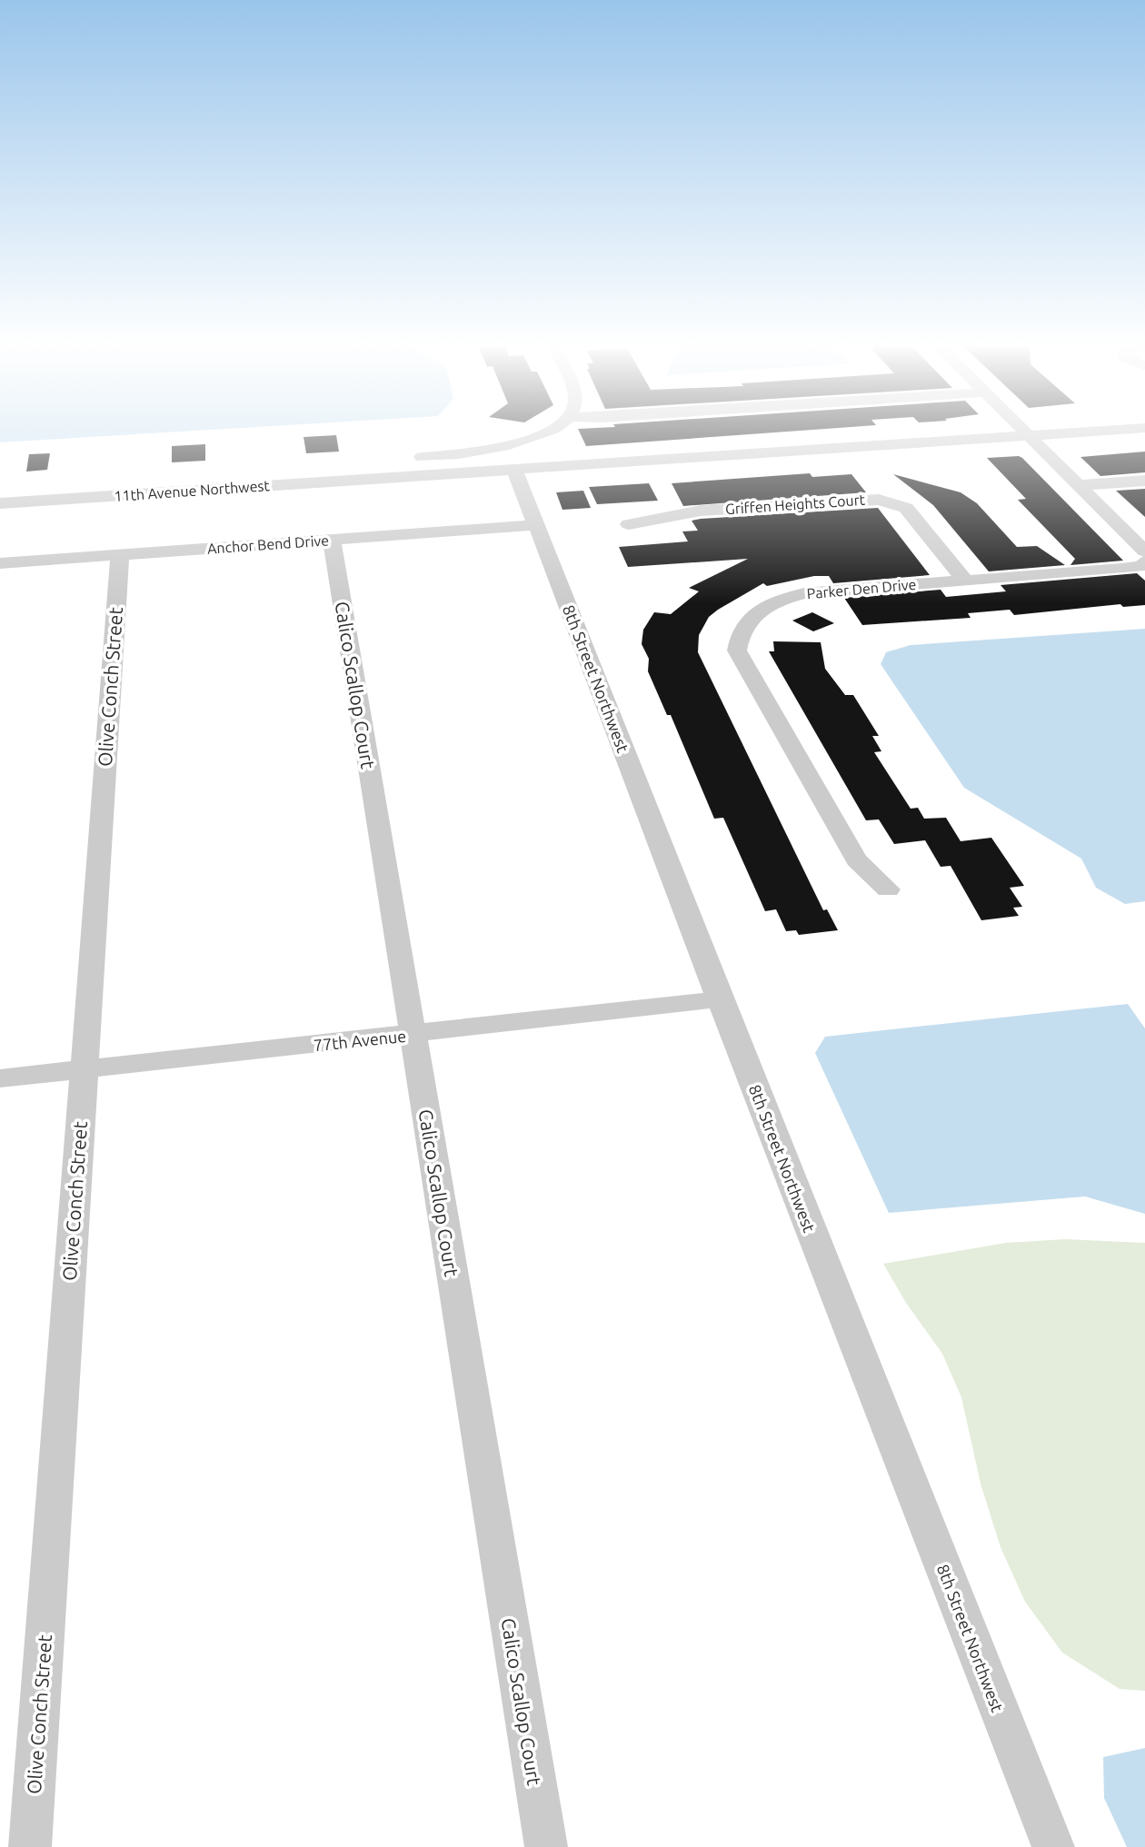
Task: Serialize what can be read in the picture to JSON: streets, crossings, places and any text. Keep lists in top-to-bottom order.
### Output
{
  "streets": {
    "street": [
      "11th Avenue Northwest",
      "Griffen Heights Court",
      "Anchor Bend Drive",
      "Parker Den Drive",
      "8th Street Northwest",
      "Calico Scallop Court",
      "Olive Conch Street",
      "77th Avenue"
    ]
  },
  "crossings": [
    ["11th Avenue Northwest", "8th Street Northwest"],
    ["Griffen Heights Court", "Parker Den Drive"],
    ["Anchor Bend Drive", "8th Street Northwest"],
    ["Anchor Bend Drive", "Calico Scallop Court"],
    ["Anchor Bend Drive", "Olive Conch Street"],
    ["8th Street Northwest", "77th Avenue"],
    ["Calico Scallop Court", "77th Avenue"],
    ["Olive Conch Street", "77th Avenue"]
  ]
}
